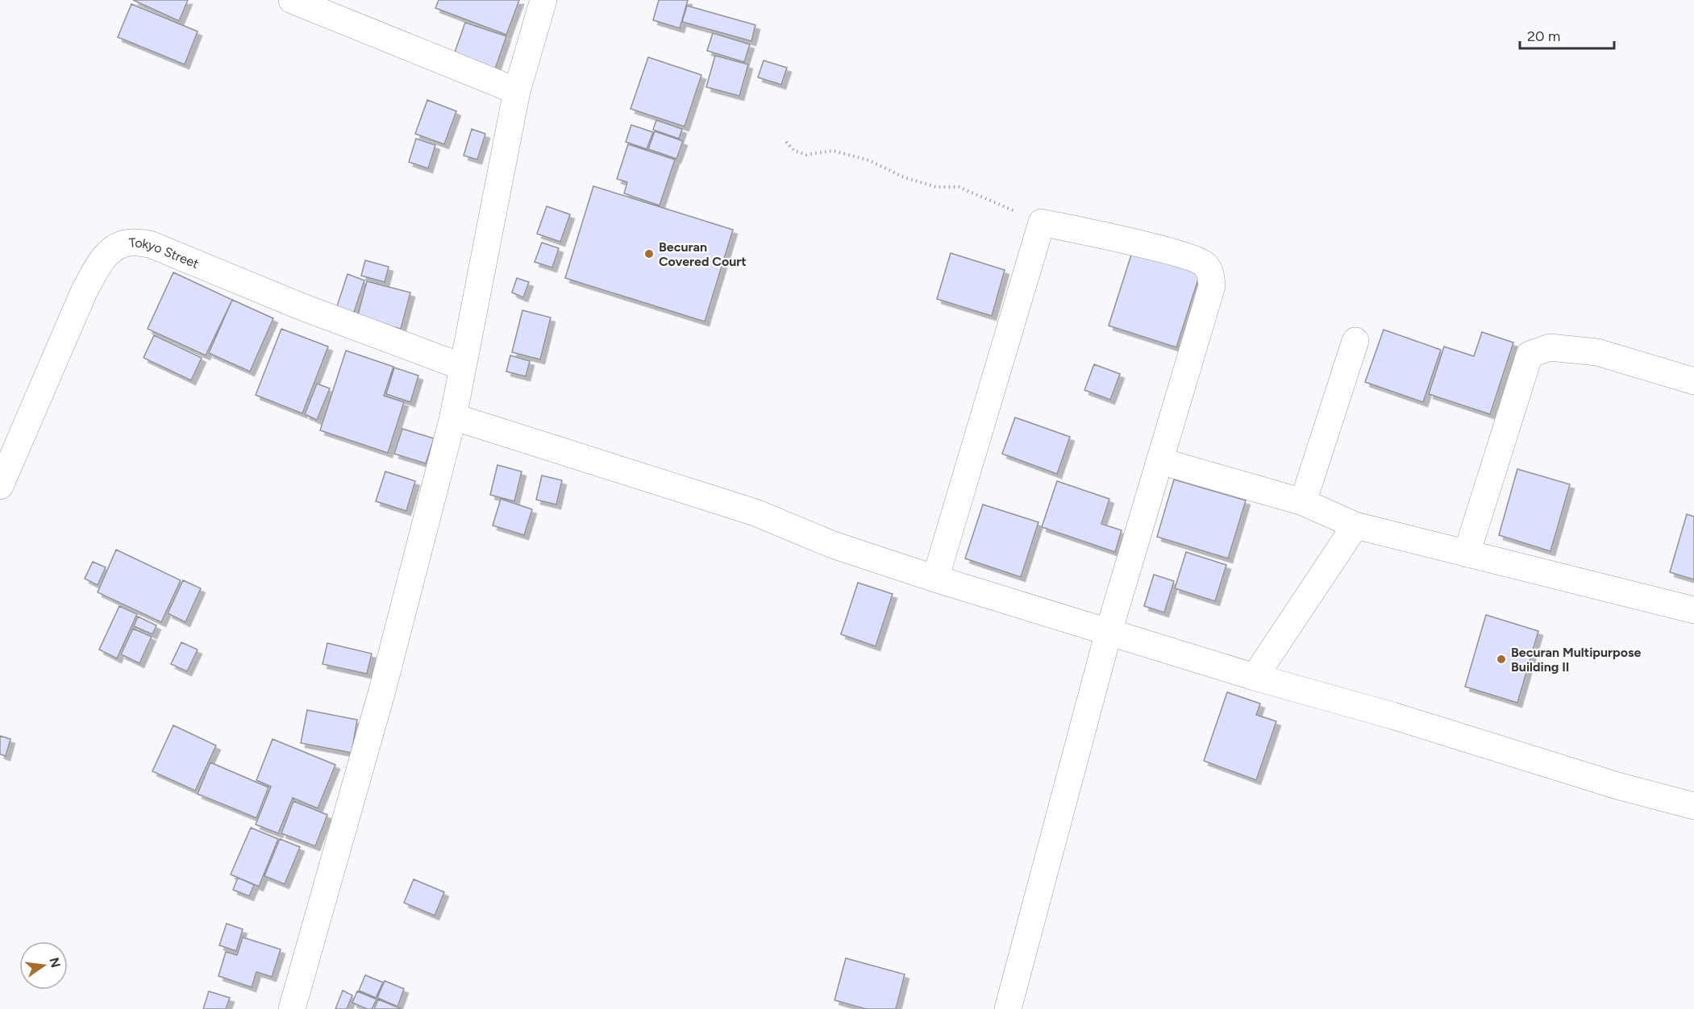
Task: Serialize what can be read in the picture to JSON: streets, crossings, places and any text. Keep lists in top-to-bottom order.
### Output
{
  "streets": {
    "street": ["Tokyo Street"]
  },
  "places": ["Becuran Covered Court", "Becuran Multipurpose Building II"],
  "scale_bar": "20 m",
  "north": "right"
}
